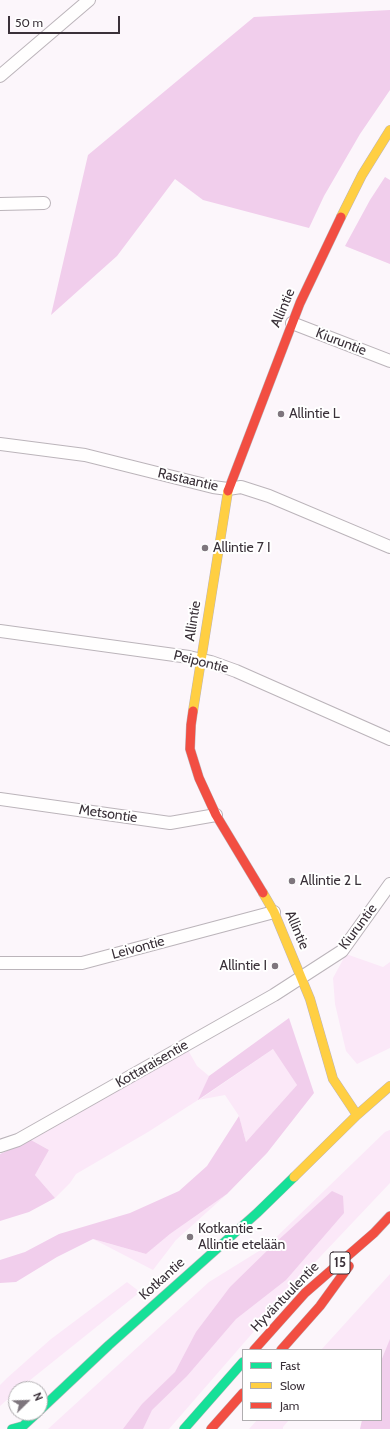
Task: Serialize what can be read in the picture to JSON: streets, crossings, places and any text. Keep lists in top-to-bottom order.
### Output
{
  "streets": {
    "main road": [
      "Allintie",
      "15",
      "Kotkantie",
      "Hyväntuulentie"
    ],
    "street": [
      "Kiuruntie",
      "Rastaantie",
      "Peipontie",
      "Metsontie",
      "Leivontie",
      "Kottaraisentie"
    ]
  },
  "crossings": [
    ["Allintie", "Kiuruntie"],
    ["Allintie", "Rastaantie"],
    ["Allintie", "Peipontie"],
    ["Allintie", "Metsontie"],
    ["Allintie", "Leivontie"],
    ["Allintie", "Kottaraisentie"],
    ["Allintie", "Kotkantie"],
    ["Kiuruntie", "Kottaraisentie"]
  ],
  "places": [
    "Allintie L",
    "Allintie 7 I",
    "Allintie 2 L",
    "Allintie I",
    "Kotkantie - Allintie etelään"
  ],
  "legend": ["Fast", "Slow", "Jam"],
  "scale_bar": "50 m",
  "north": "top right"
}
